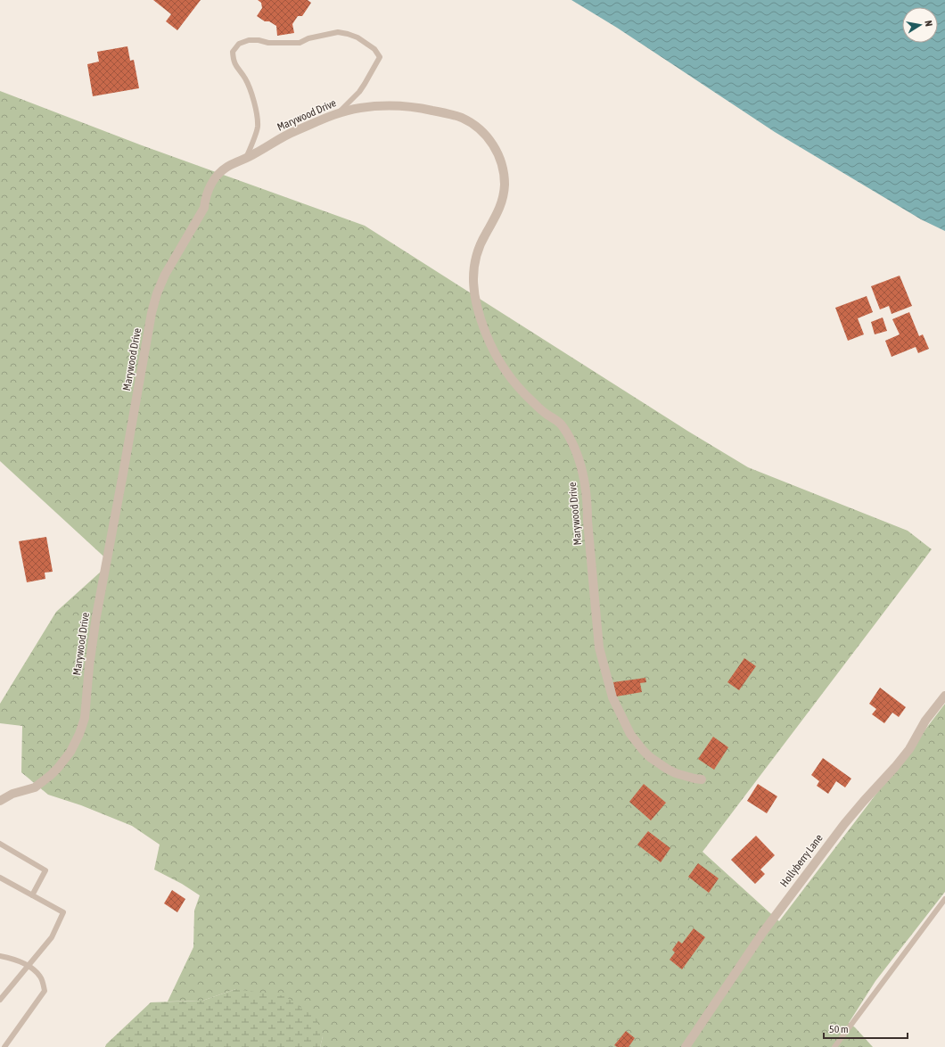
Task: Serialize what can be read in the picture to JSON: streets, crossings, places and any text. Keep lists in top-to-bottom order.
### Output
{
  "streets": {
    "street": ["Marywood Drive", "Hollyberry Lane"]
  },
  "scale_bar": "50 m",
  "north": "right"
}
